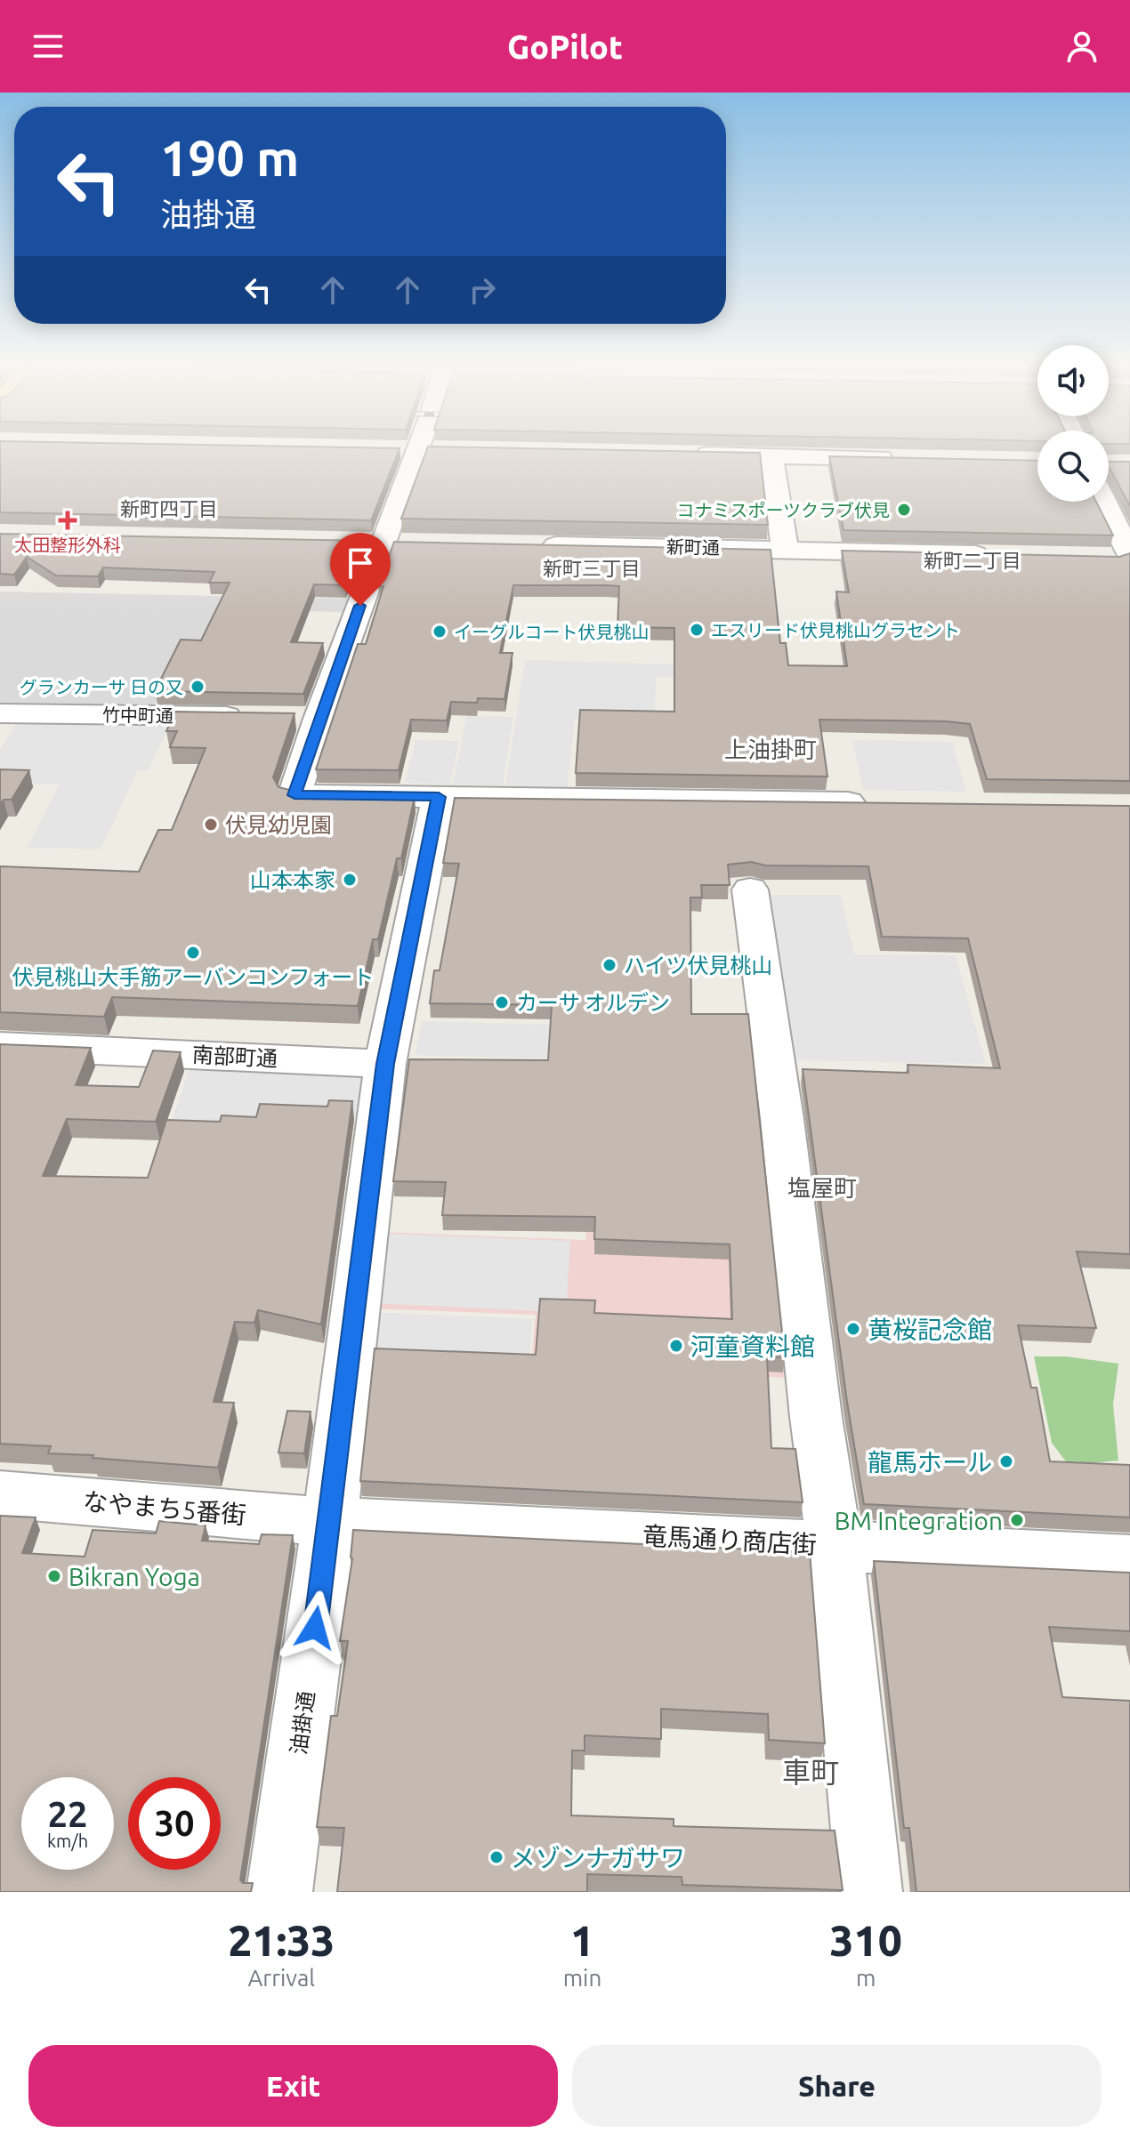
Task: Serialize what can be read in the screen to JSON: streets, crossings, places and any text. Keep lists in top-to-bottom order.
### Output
{
  "streets": {
    "street": [
      "新町通",
      "竹中町通",
      "南部町通",
      "なやまち5番街",
      "竜馬通り商店街",
      "油掛通"
    ]
  },
  "crossings": [
    ["南部町通", "油掛通"],
    ["なやまち5番街", "竜馬通り商店街"],
    ["なやまち5番街", "油掛通"],
    ["竜馬通り商店街", "油掛通"]
  ],
  "districts": [
    "新町四丁目",
    "新町二丁目",
    "新町三丁目",
    "上油掛町",
    "塩屋町",
    "車町"
  ],
  "places": {
    "other": [
      "コナミスポーツクラブ伏見",
      "エスリード伏見桃山グラセント",
      "イーグルコート伏見桃山",
      "グランカーサ 日の又",
      "伏見幼児園",
      "山本本家",
      "伏見桃山大手筋アーバンコンフォート",
      "ハイツ伏見桃山",
      "カーサ オルデン",
      "黄桜記念館",
      "河童資料館",
      "龍馬ホール",
      "BM Integration",
      "Bikran Yoga",
      "メゾンナガサワ"
    ],
    "health": ["太田整形外科"]
  },
  "page": {
    "header": "GoPilot",
    "turn": ["190 m", "油掛通"],
    "speed": "22 km/h",
    "limit": "30",
    "eta": [
      "21:33",
      "Arrival",
      "1",
      "min",
      "310",
      "m"
    ],
    "buttons": ["Exit", "Share"]
  }
}
